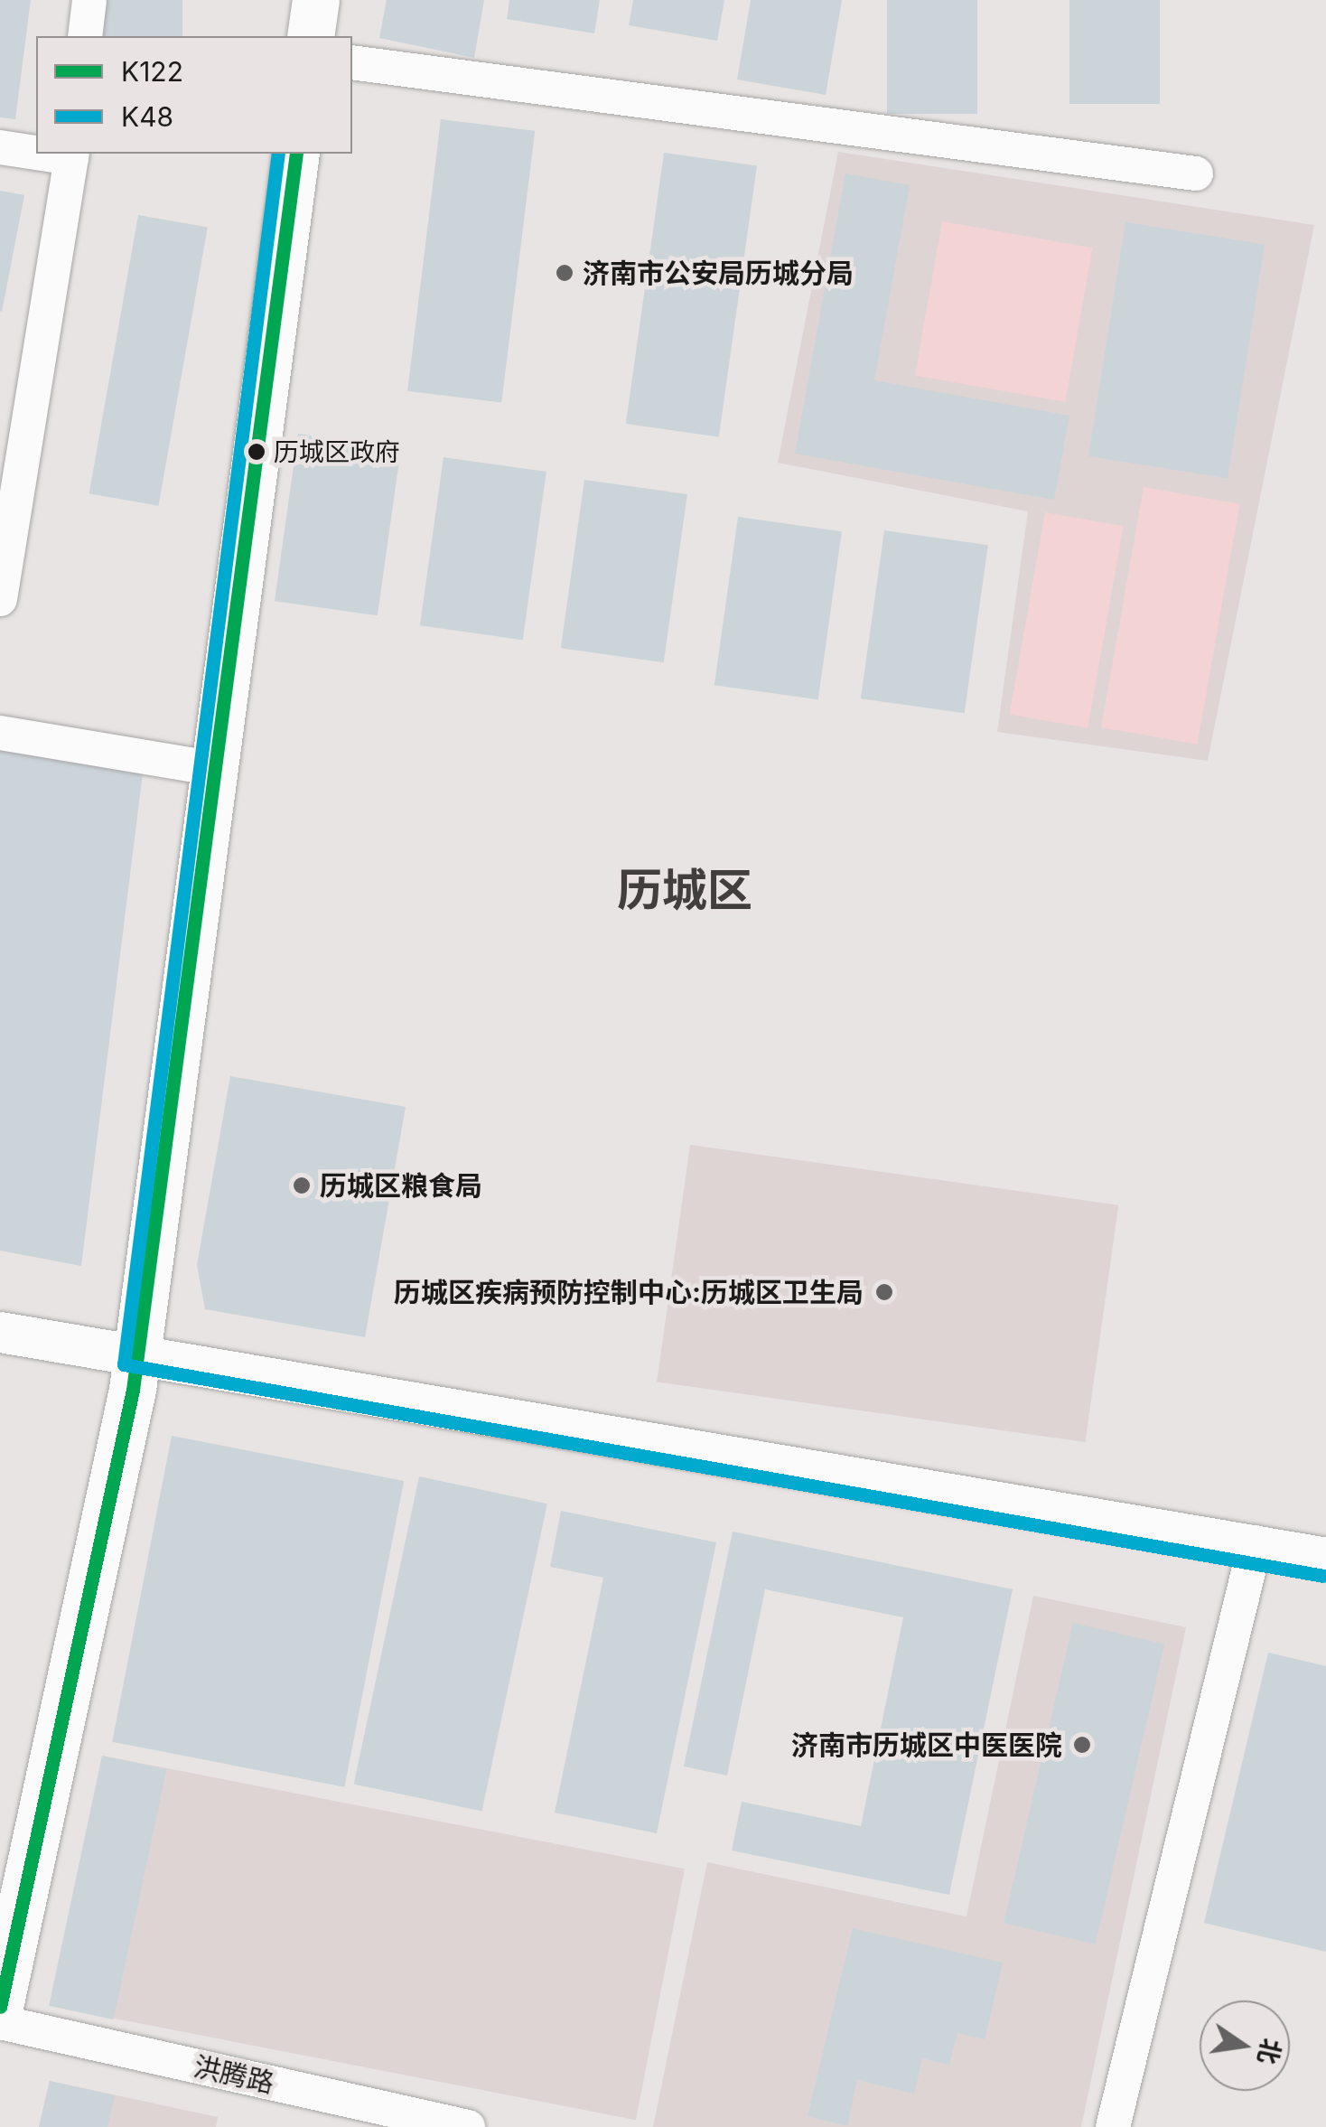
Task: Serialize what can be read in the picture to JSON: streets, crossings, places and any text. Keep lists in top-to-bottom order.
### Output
{
  "streets": {
    "street": ["洪腾路"]
  },
  "districts": ["历城区"],
  "places": [
    "济南市公安局历城分局",
    "历城区政府",
    "历城区粮食局",
    "历城区疾病预防控制中心:历城区卫生局",
    "济南市历城区中医医院"
  ],
  "lines": ["transit line K122", "transit line K48"],
  "legend": ["K122", "K48"],
  "north": "right"
}
